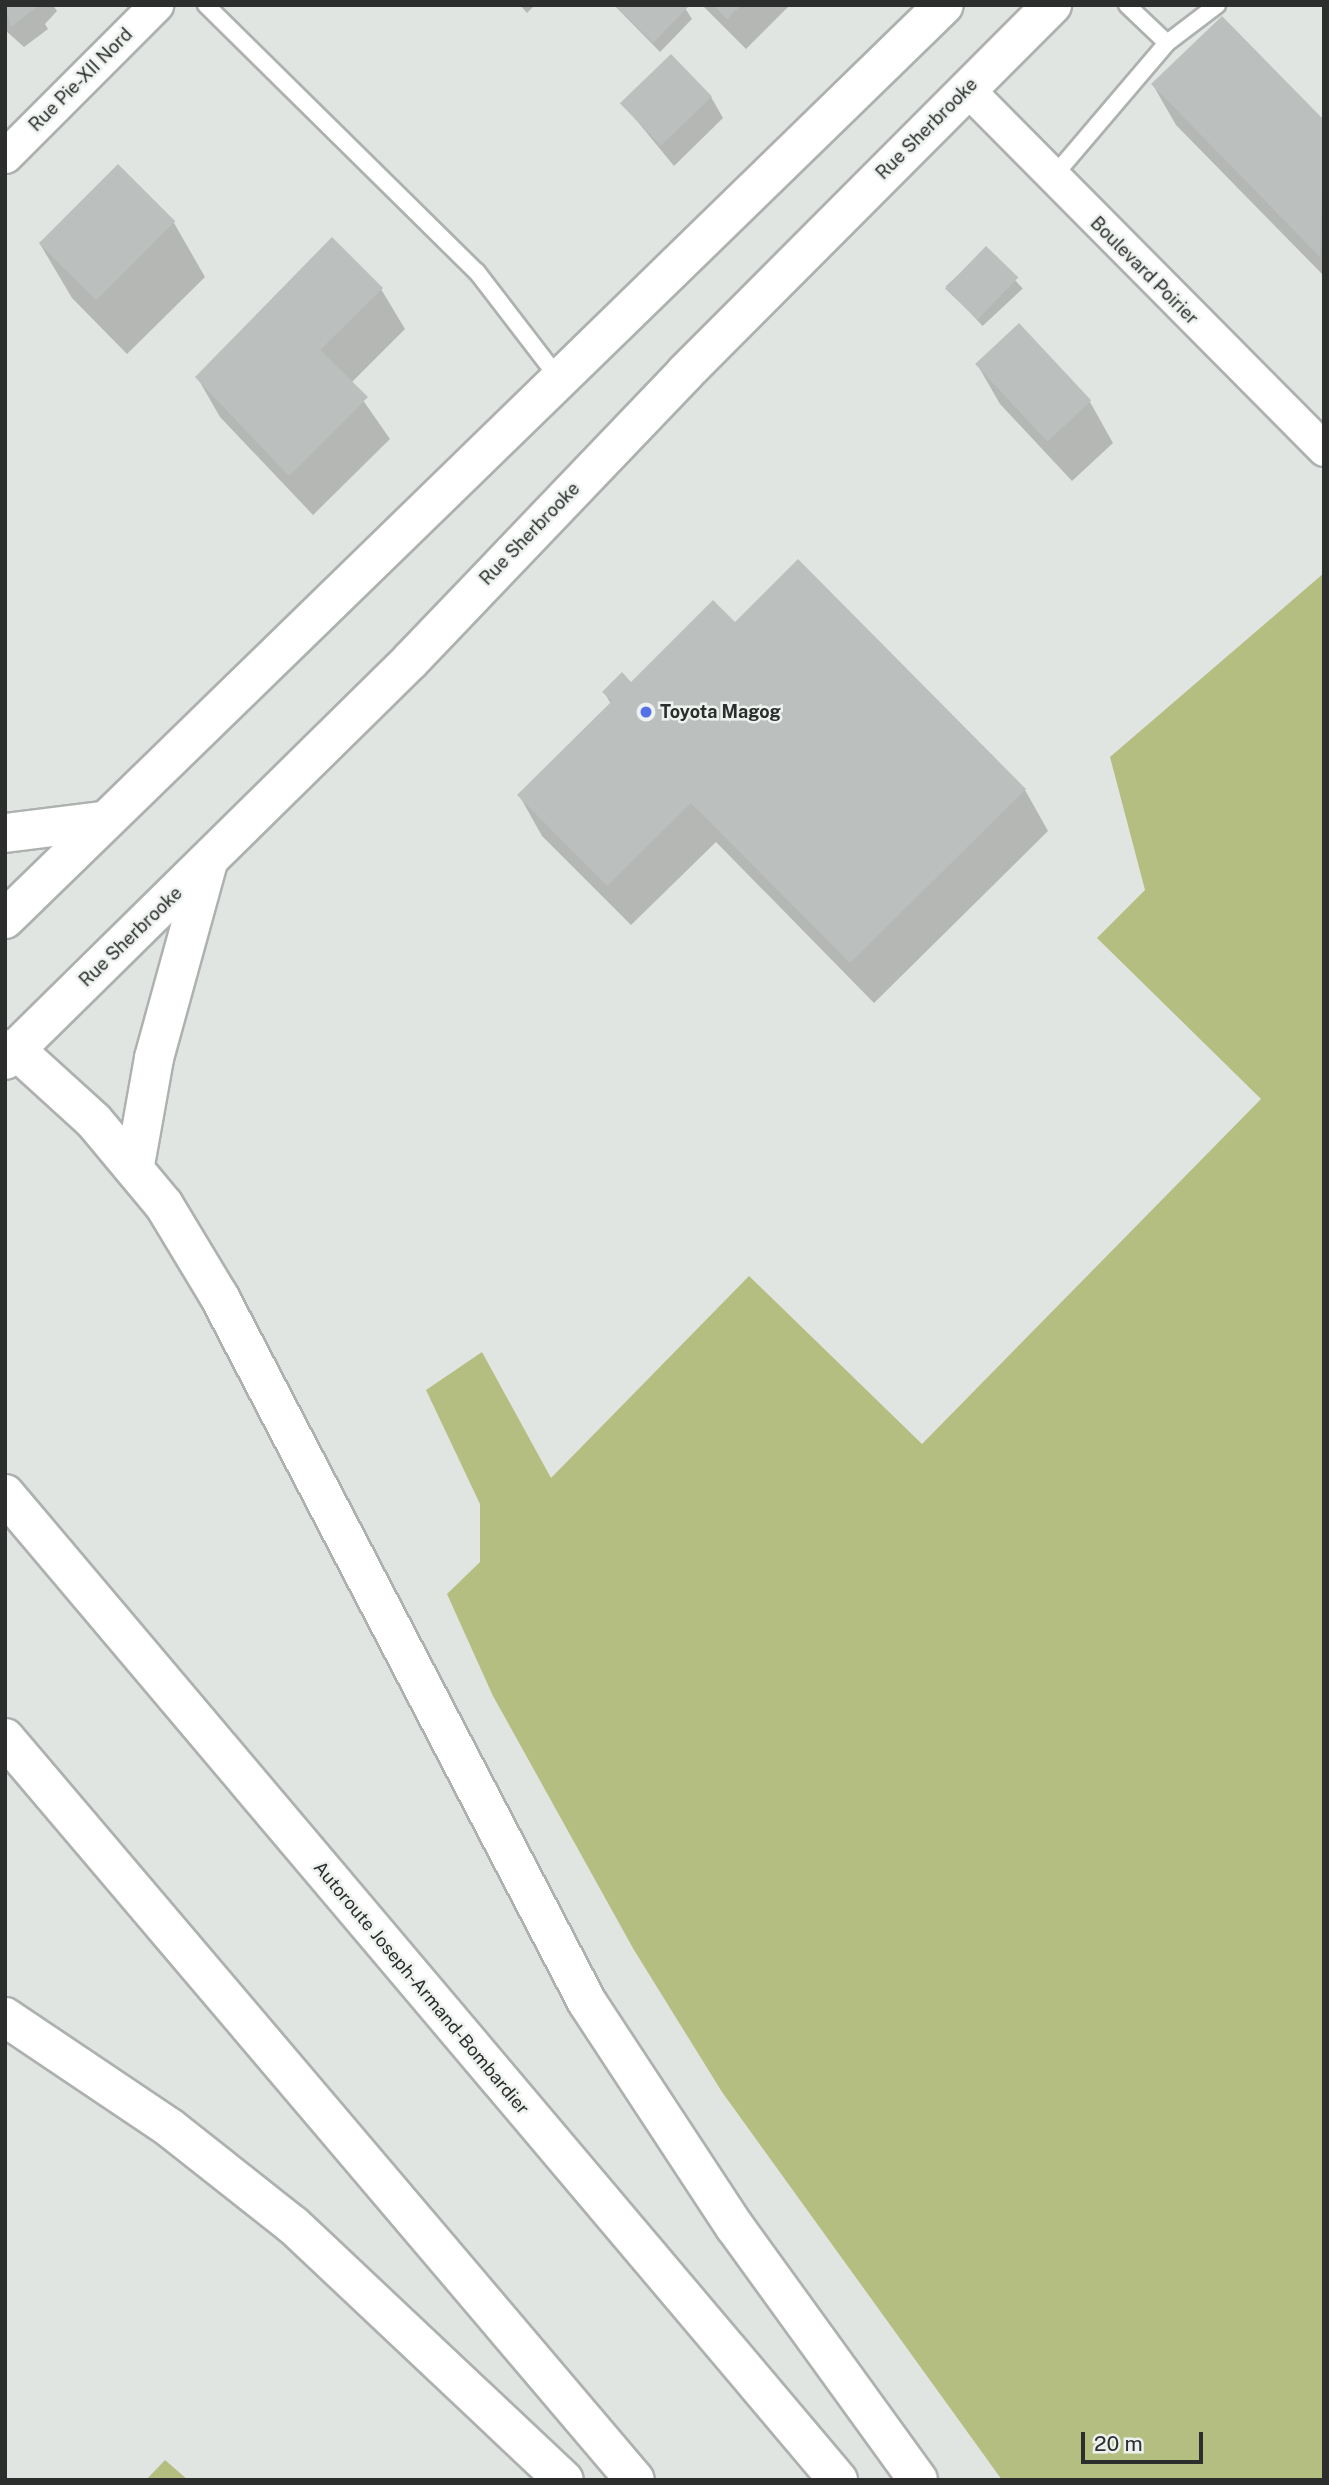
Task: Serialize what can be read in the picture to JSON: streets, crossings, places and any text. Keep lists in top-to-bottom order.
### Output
{
  "streets": {
    "main road": ["Rue Sherbrooke", "Autoroute Joseph-Armand-Bombardier"],
    "street": ["Rue Pie-XII Nord", "Boulevard Poirier"]
  },
  "crossings": [
    ["Rue Sherbrooke", "Boulevard Poirier"]
  ],
  "places": ["Toyota Magog"],
  "scale_bar": "20 m"
}
